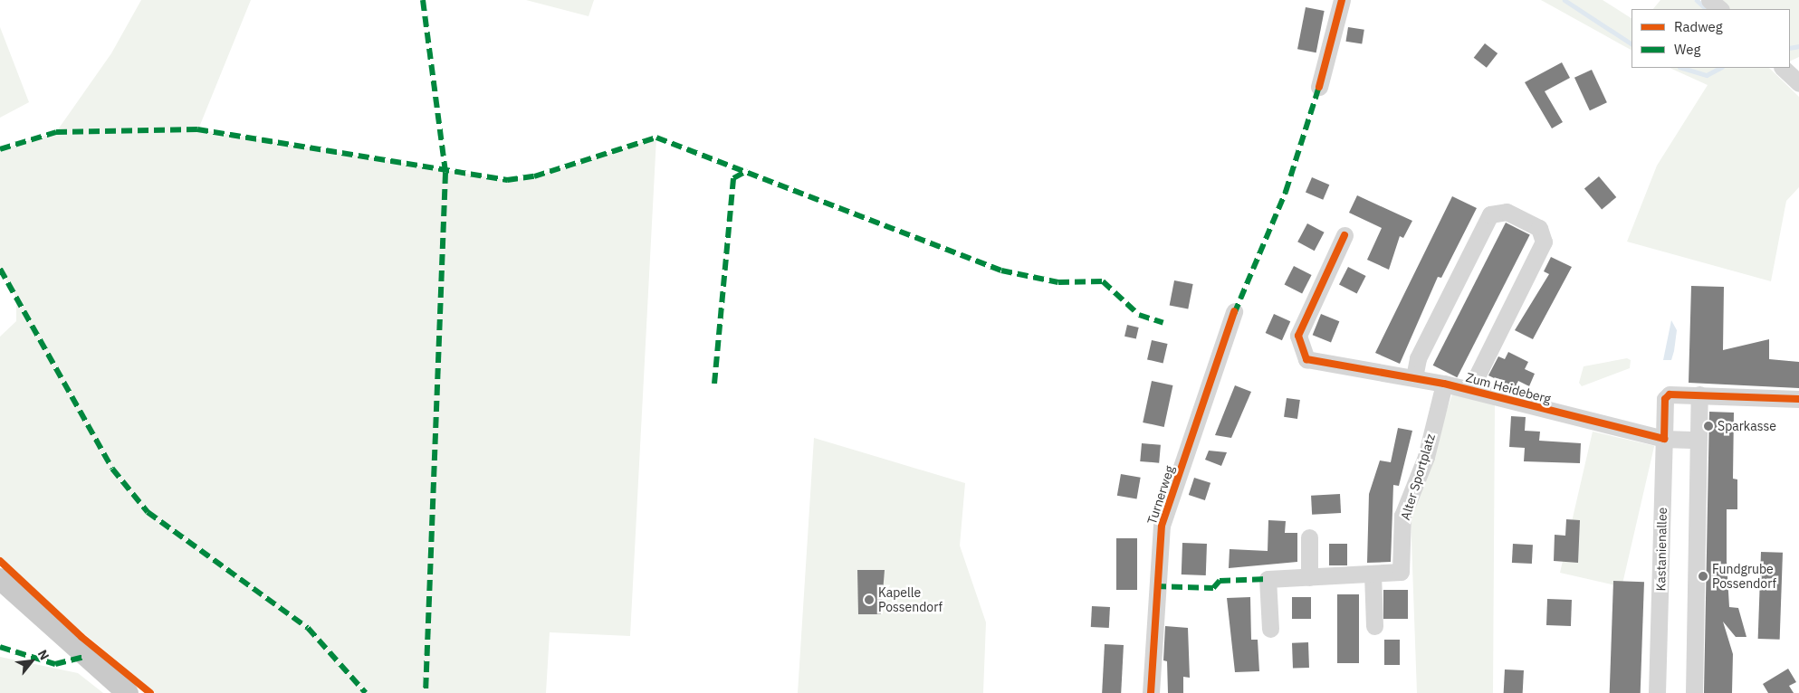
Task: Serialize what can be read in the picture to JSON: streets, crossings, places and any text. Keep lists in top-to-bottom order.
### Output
{
  "streets": {
    "street": [
      "Zum Heideberg",
      "Alter Sportplatz",
      "Turnerweg",
      "Kastanienallee"
    ]
  },
  "crossings": [
    ["Zum Heideberg", "Alter Sportplatz"],
    ["Zum Heideberg", "Kastanienallee"]
  ],
  "places": ["Sparkasse", "Fundgrube Possendorf", "Kapelle Possendorf"],
  "legend": ["Radweg", "Weg"],
  "north": "top right"
}
